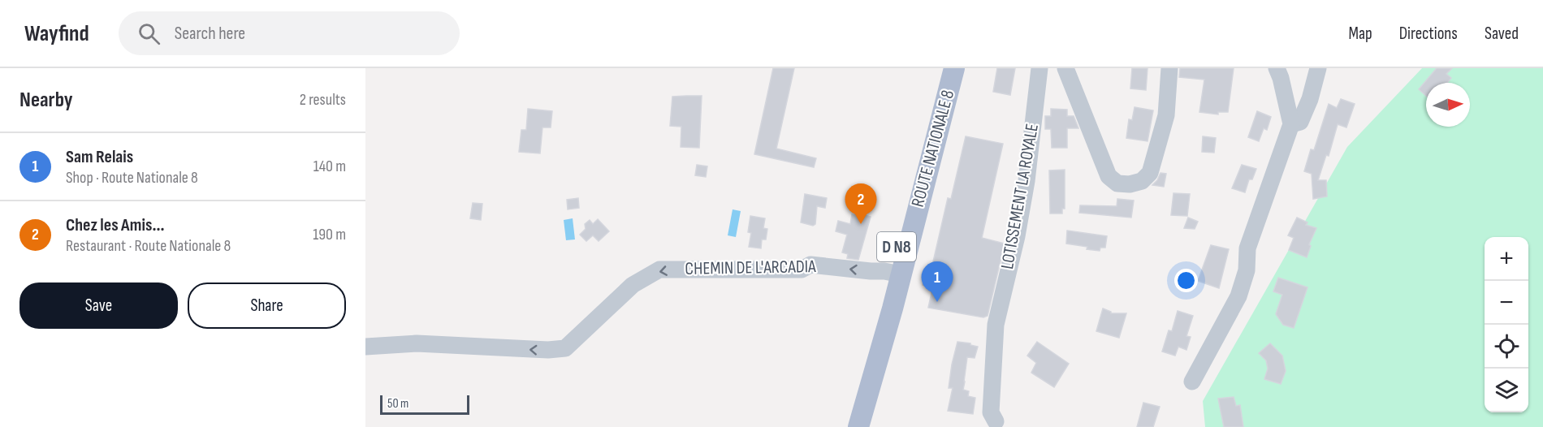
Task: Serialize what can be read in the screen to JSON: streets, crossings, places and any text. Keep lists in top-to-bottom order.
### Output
{
  "streets": {
    "main road": ["ROUTE NATIONALE 8", "D N8"],
    "street": ["LOTISSEMENT LA ROYALE", "CHEMIN DE L'ARCADIA"]
  },
  "crossings": [
    ["ROUTE NATIONALE 8", "CHEMIN DE L'ARCADIA"]
  ],
  "one_way": ["CHEMIN DE L'ARCADIA"],
  "scale_bar": "50 m",
  "north": "right",
  "page": {
    "header": "Wayfind",
    "search": "Search here",
    "nav": ["Map", "Directions", "Saved"],
    "heading": ["Nearby", "2 results"],
    "list": [
      {
        "mark": "1",
        "name": "Sam Relais",
        "note": "Shop · Route Nationale 8",
        "value": "140 m"
      },
      {
        "mark": "2",
        "name": "Chez les Amis...",
        "note": "Restaurant · Route Nationale 8",
        "value": "190 m"
      }
    ],
    "pins": ["2", "1"],
    "map_buttons": ["+", "−"],
    "buttons": ["Save", "Share"],
    "scale": "50 m"
  }
}
